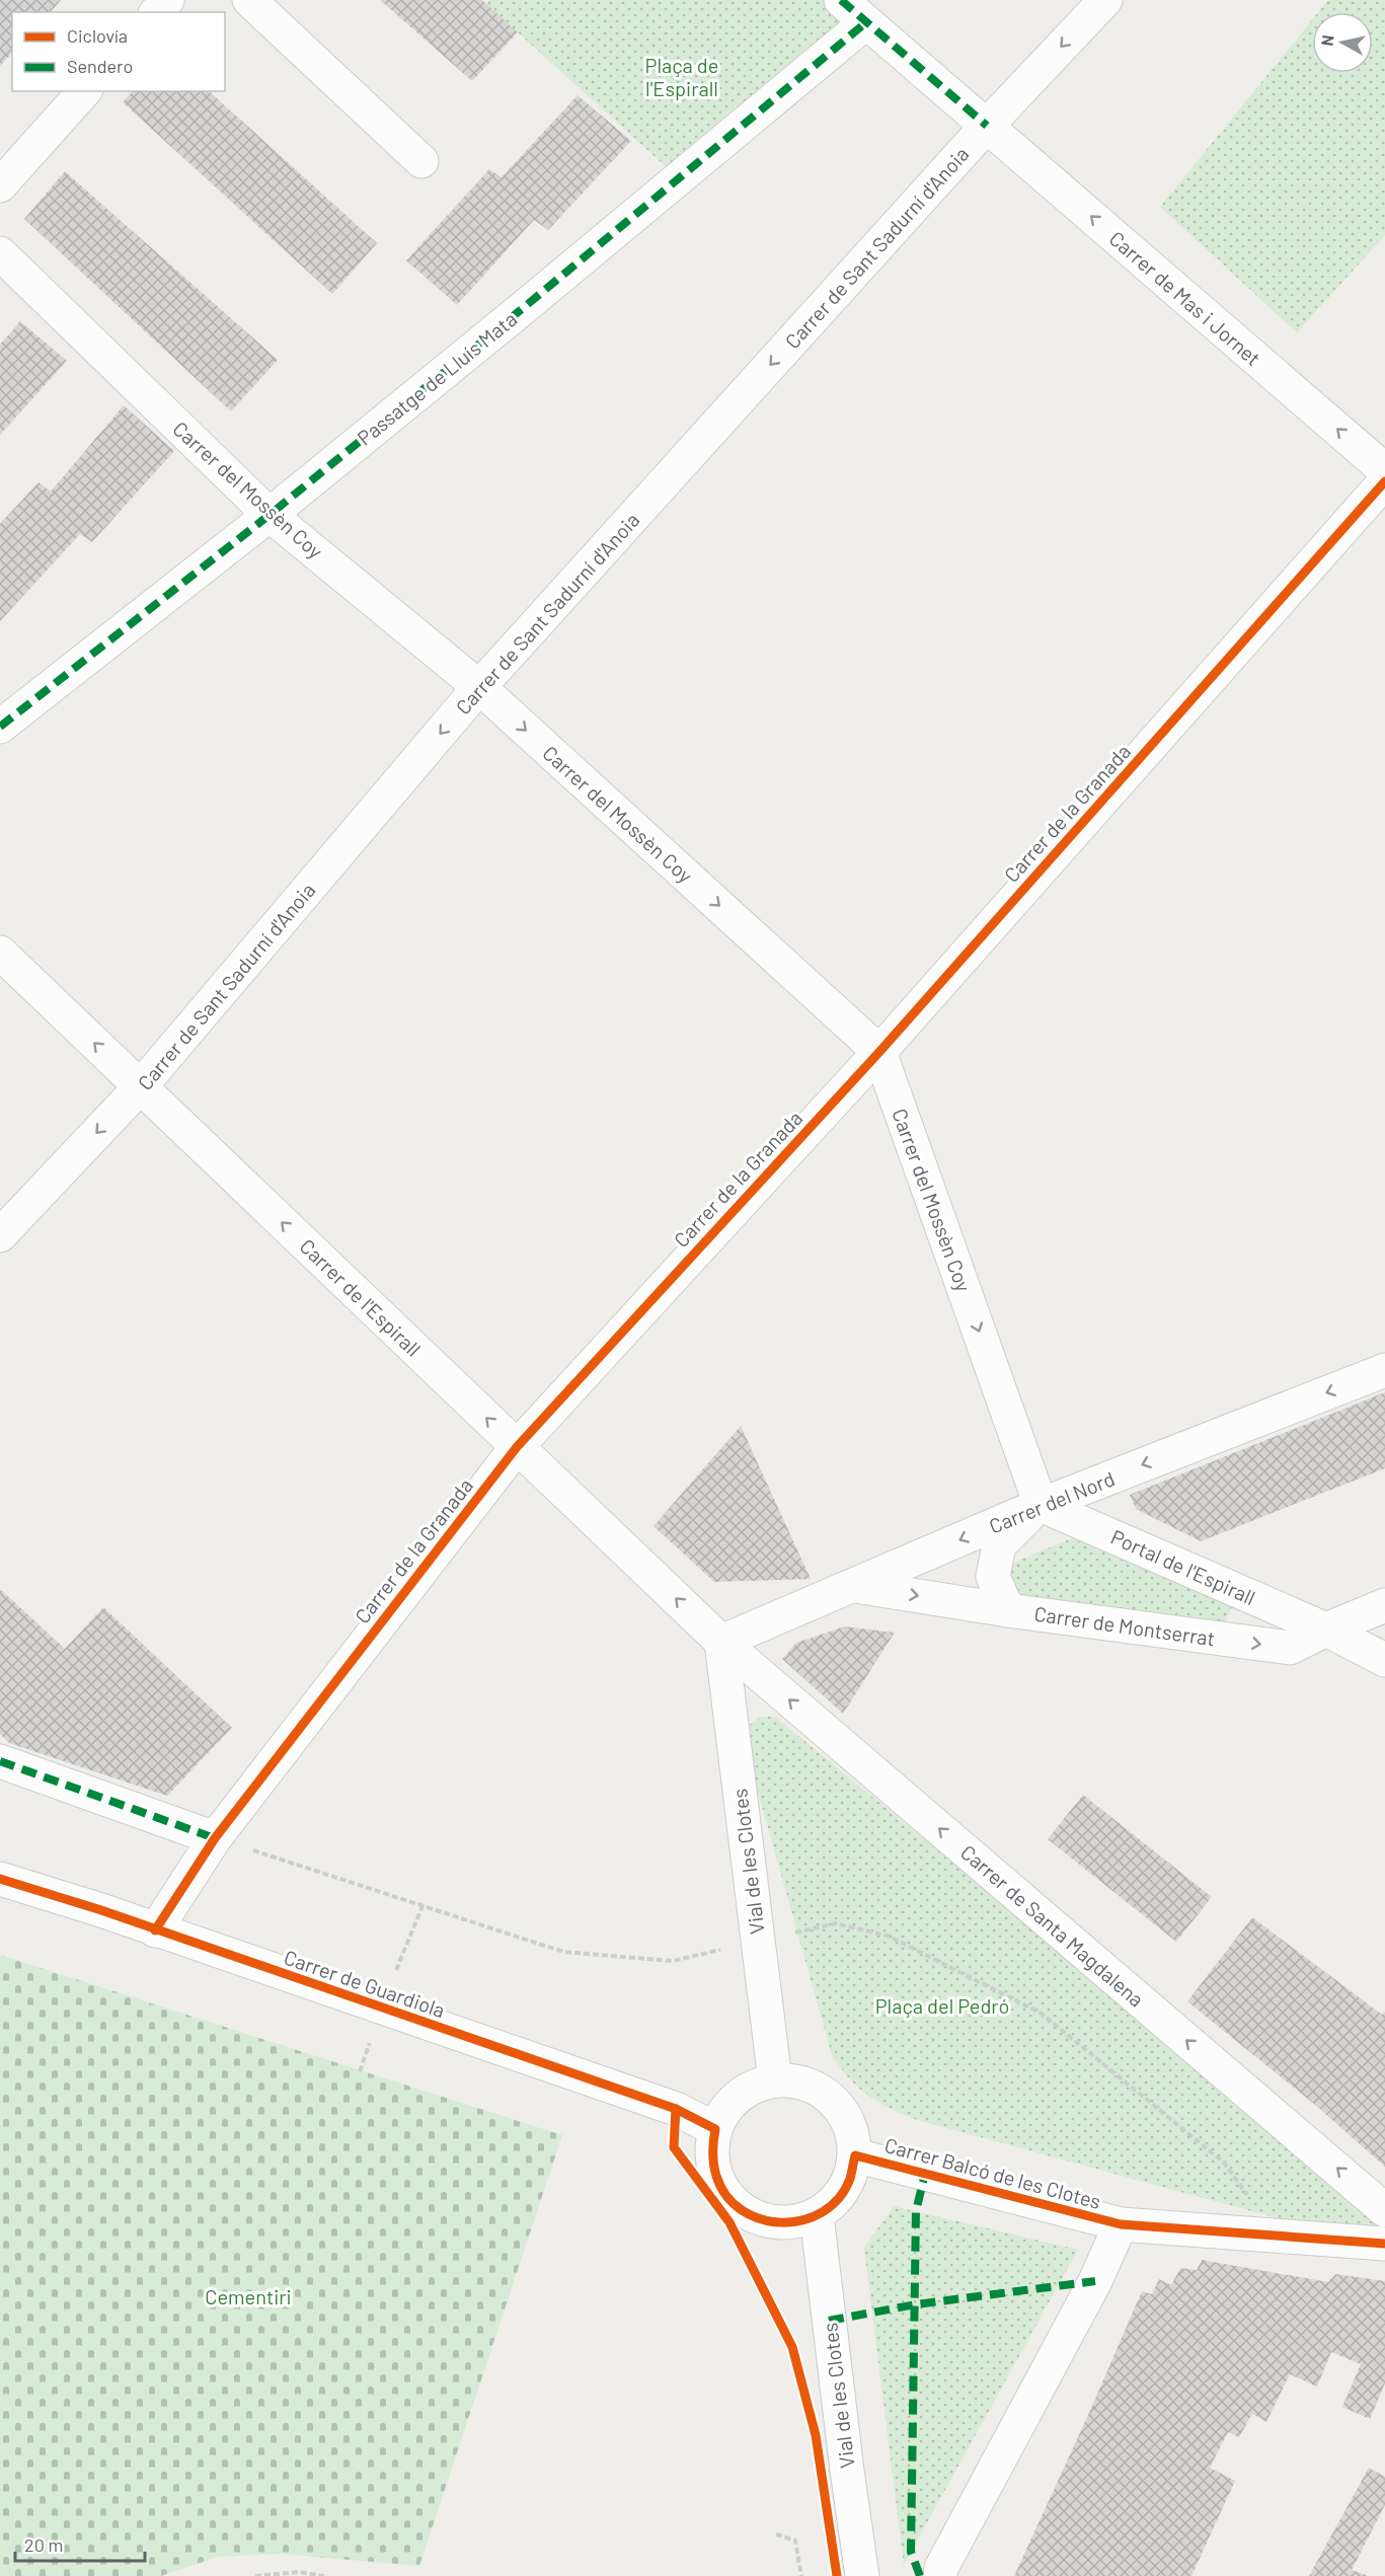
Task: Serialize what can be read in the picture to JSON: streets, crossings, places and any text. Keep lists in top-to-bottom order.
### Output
{
  "streets": {
    "street": [
      "Carrer de Sant Sadurní d'Anoia",
      "Carrer de Mas i Jornet",
      "Passatge de Lluís Mata",
      "Carrer del Mossèn Coy",
      "Carrer de la Granada",
      "Carrer de l'Espirall",
      "Carrer del Nord",
      "Portal de l'Espirall",
      "Carrer de Montserrat",
      "Vial de les Clotes",
      "Carrer de Santa Magdalena",
      "Carrer de Guardiola",
      "Carrer Balcó de les Clotes"
    ]
  },
  "crossings": [
    ["Carrer de Sant Sadurní d'Anoia", "Carrer de Mas i Jornet"],
    ["Carrer de Sant Sadurní d'Anoia", "Carrer del Mossèn Coy"],
    ["Carrer de Sant Sadurní d'Anoia", "Carrer de l'Espirall"],
    ["Passatge de Lluís Mata", "Carrer del Mossèn Coy"],
    ["Carrer del Mossèn Coy", "Carrer de la Granada"],
    ["Carrer del Mossèn Coy", "Carrer del Nord"],
    ["Carrer del Mossèn Coy", "Portal de l'Espirall"],
    ["Carrer de la Granada", "Carrer de l'Espirall"],
    ["Carrer de la Granada", "Carrer de Guardiola"],
    ["Carrer de l'Espirall", "Carrer del Nord"],
    ["Carrer de l'Espirall", "Vial de les Clotes"],
    ["Carrer de l'Espirall", "Carrer de Santa Magdalena"],
    ["Carrer del Nord", "Portal de l'Espirall"],
    ["Carrer del Nord", "Carrer de Montserrat"],
    ["Carrer del Nord", "Vial de les Clotes"],
    ["Carrer del Nord", "Carrer de Santa Magdalena"],
    ["Portal de l'Espirall", "Carrer de Montserrat"],
    ["Vial de les Clotes", "Carrer de Santa Magdalena"],
    ["Vial de les Clotes", "Carrer de Guardiola"],
    ["Vial de les Clotes", "Carrer Balcó de les Clotes"],
    ["Carrer de Guardiola", "Carrer Balcó de les Clotes"]
  ],
  "one_way": [
    "Carrer de Sant Sadurní d'Anoia",
    "Carrer de Mas i Jornet",
    "Carrer del Mossèn Coy",
    "Carrer de l'Espirall",
    "Carrer del Nord",
    "Carrer de Montserrat",
    "Carrer de Santa Magdalena"
  ],
  "parks": ["Plaça de l'Espirall", "Plaça del Pedró", "Cementiri"],
  "legend": ["Ciclovía", "Sendero"],
  "scale_bar": "20 m",
  "north": "left"
}
